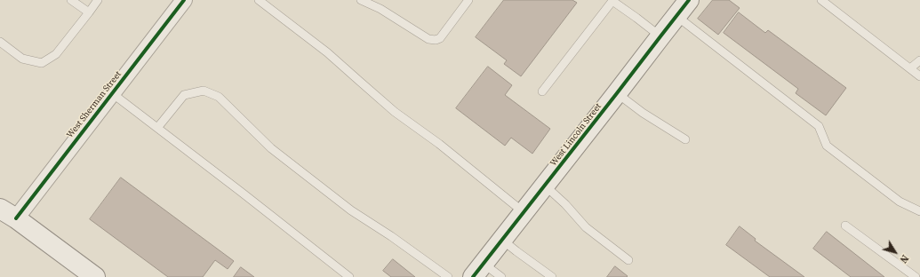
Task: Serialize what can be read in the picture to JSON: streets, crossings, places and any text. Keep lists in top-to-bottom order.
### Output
{
  "streets": {
    "street": ["West Sherman Street", "West Lincoln Street"]
  },
  "north": "bottom right"
}
